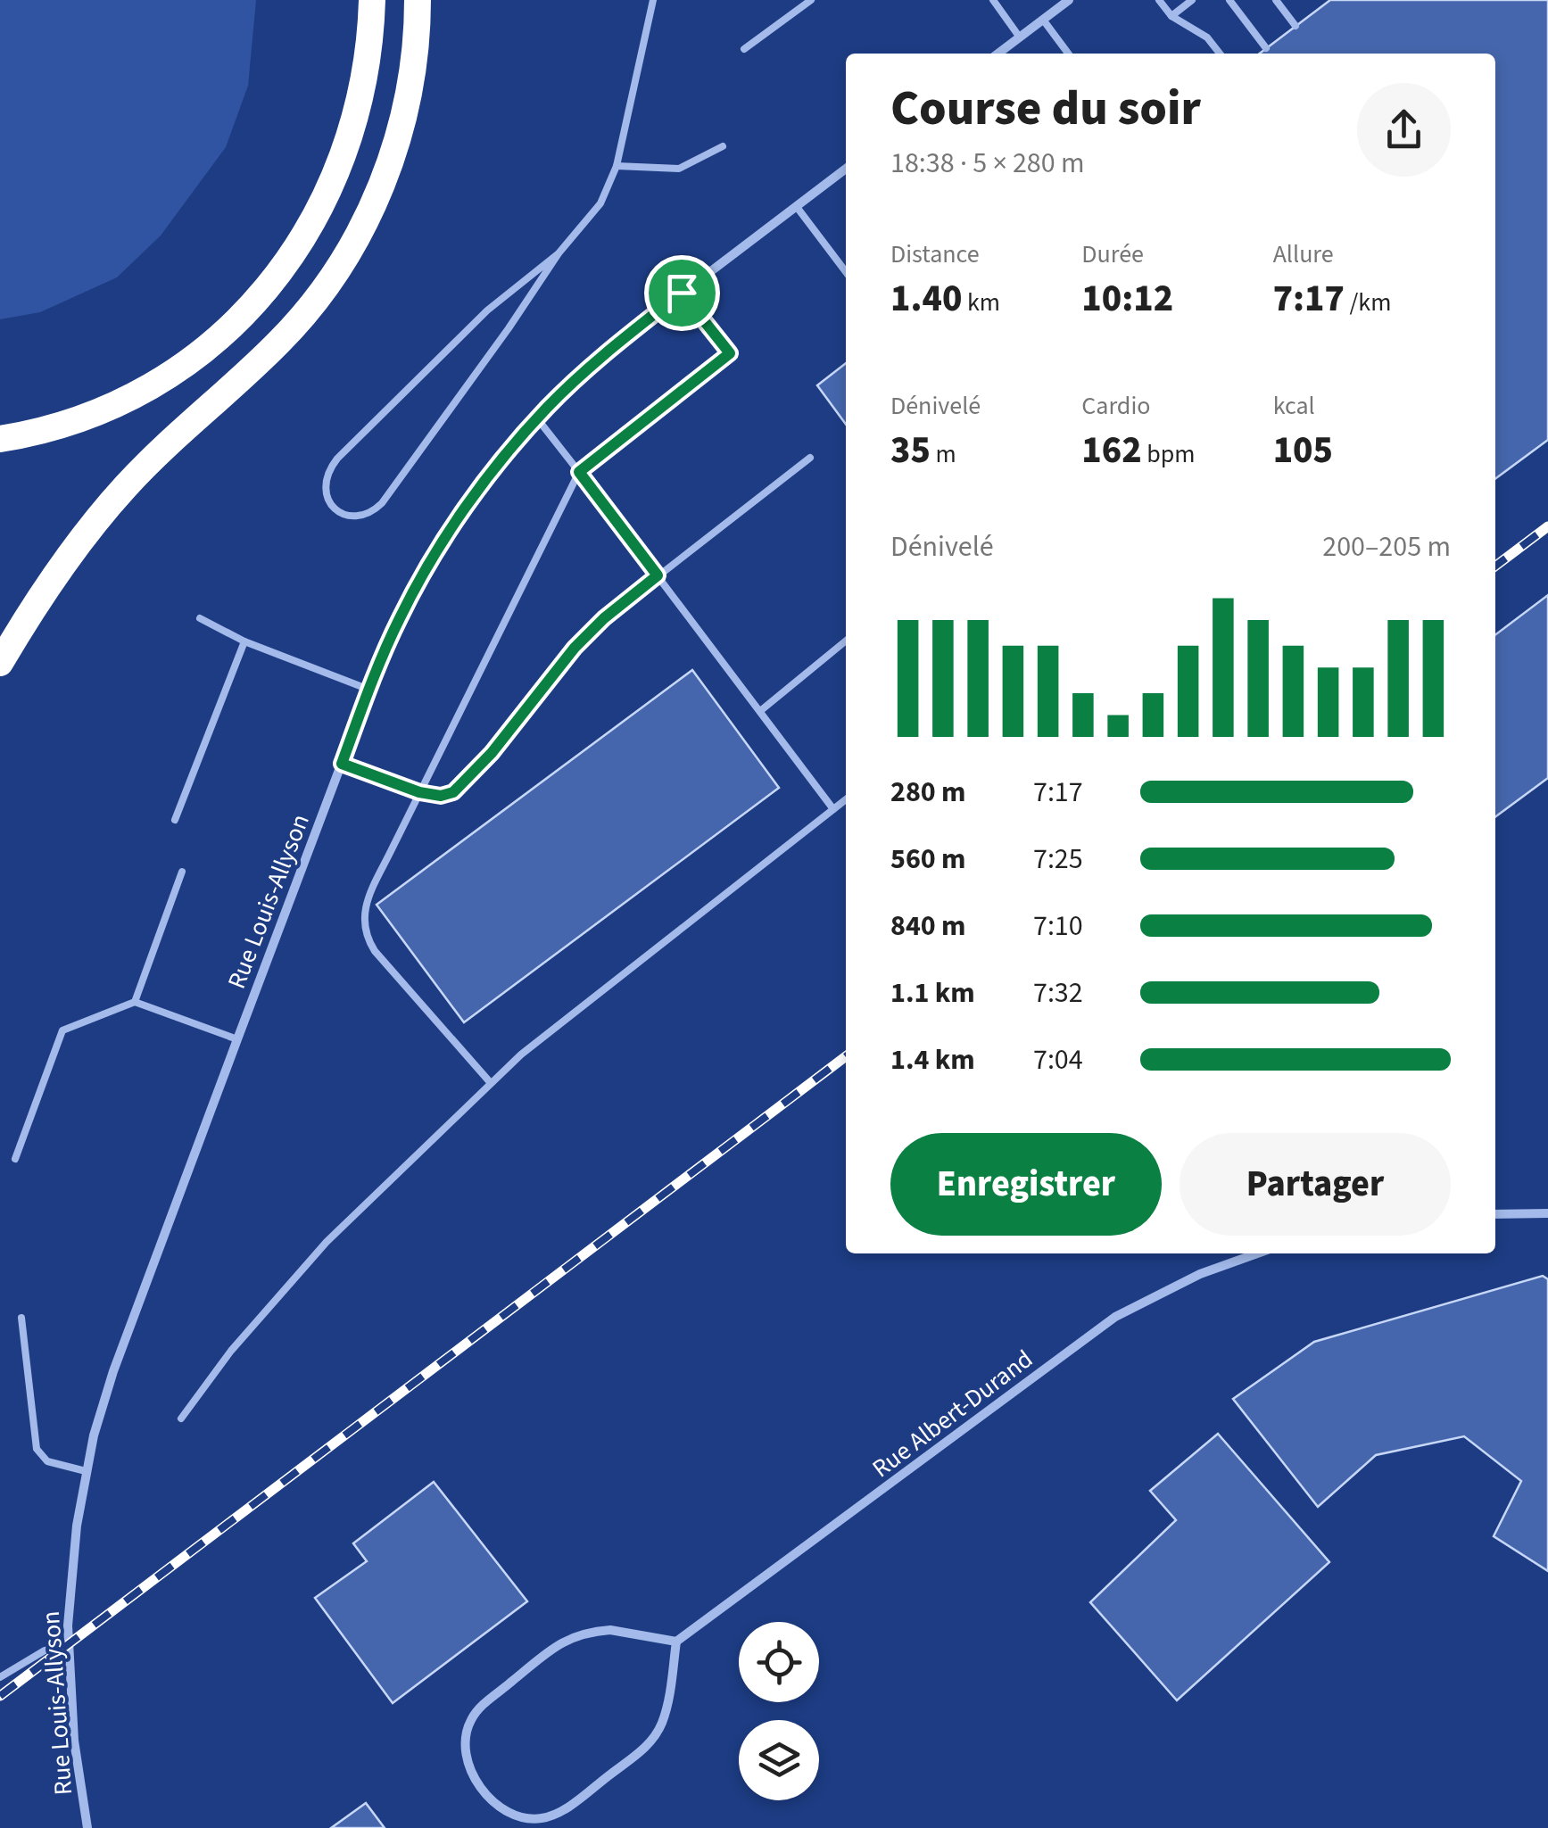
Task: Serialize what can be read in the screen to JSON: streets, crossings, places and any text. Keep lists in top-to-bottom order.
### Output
{
  "streets": {
    "street": ["Rue Louis-Allyson", "Rue Albert-Durand"]
  },
  "page": {
    "heading": ["Course du soir", "18:38 · 5 × 280 m"],
    "stats": [
      ["Distance", "1.40 km"],
      ["Durée", "10:12"],
      ["Allure", "7:17 /km"],
      ["Dénivelé", "35 m"],
      ["Cardio", "162 bpm"],
      ["kcal", "105"]
    ],
    "chart": ["Dénivelé", "200–205 m"],
    "list": [
      {
        "name": "280 m",
        "note": "7:17"
      },
      {
        "name": "560 m",
        "note": "7:25"
      },
      {
        "name": "840 m",
        "note": "7:10"
      },
      {
        "name": "1.1 km",
        "note": "7:32"
      },
      {
        "name": "1.4 km",
        "note": "7:04"
      }
    ],
    "buttons": ["Enregistrer", "Partager"]
  }
}
